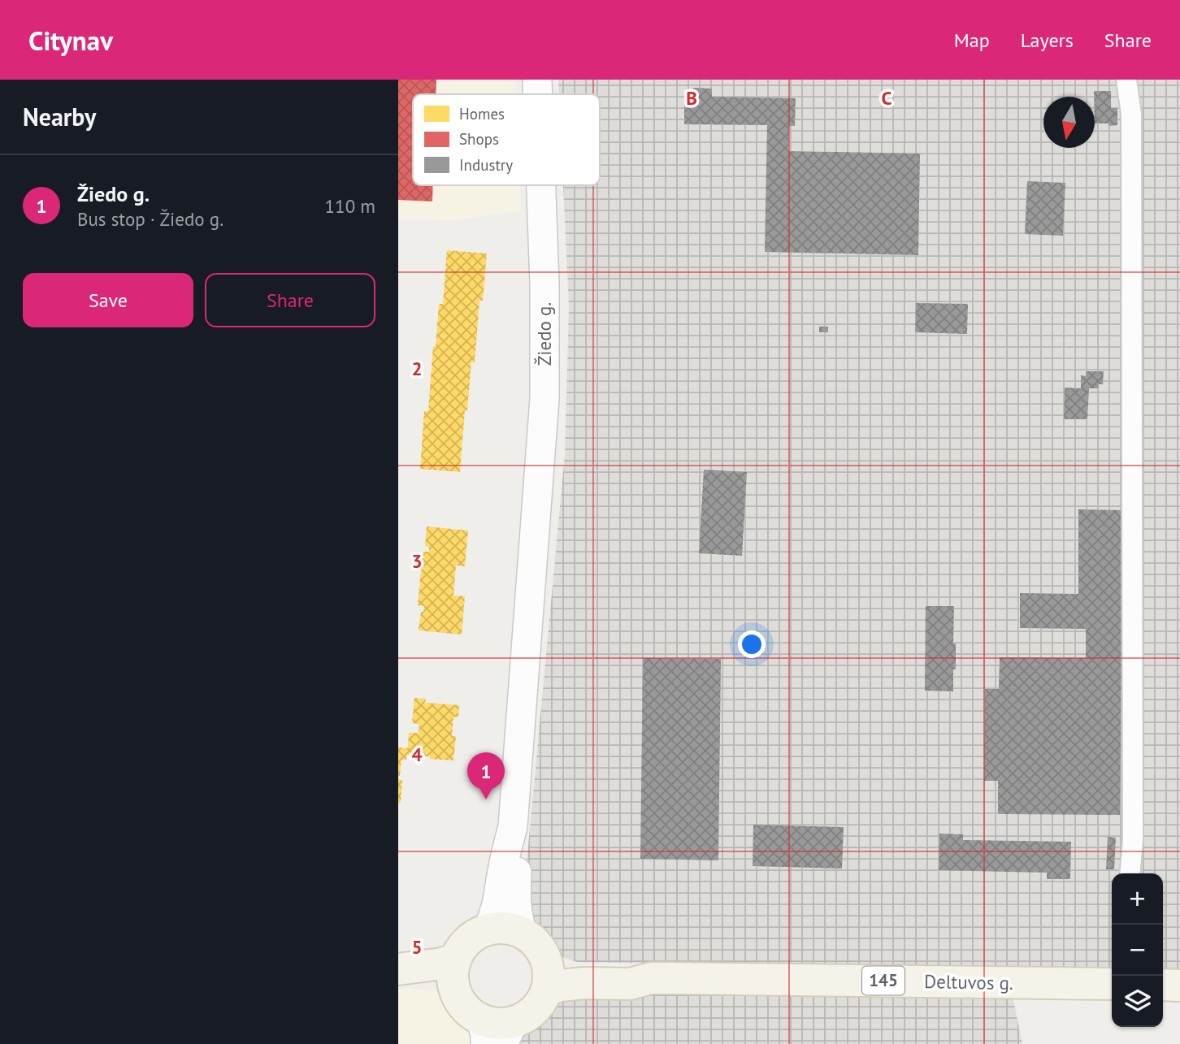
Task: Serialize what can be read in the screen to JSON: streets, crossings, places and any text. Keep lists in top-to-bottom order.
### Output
{
  "streets": {
    "main road": ["145", "Deltuvos g."],
    "street": ["Žiedo g."]
  },
  "crossings": [
    ["Žiedo g.", "Deltuvos g."]
  ],
  "legend": ["Homes", "Shops", "Industry"],
  "north": "bottom",
  "page": {
    "header": "Citynav",
    "nav": ["Map", "Layers", "Share"],
    "heading": "Nearby",
    "list": [
      {
        "mark": "1",
        "name": "Žiedo g.",
        "note": "Bus stop · Žiedo g.",
        "value": "110 m"
      }
    ],
    "buttons": ["Save", "Share"],
    "pins": "1",
    "map_buttons": ["+", "−"]
  },
  "grid": {
    "columns": ["B", "C"],
    "rows": [
      "2",
      "3",
      "4",
      "5"
    ]
  }
}
